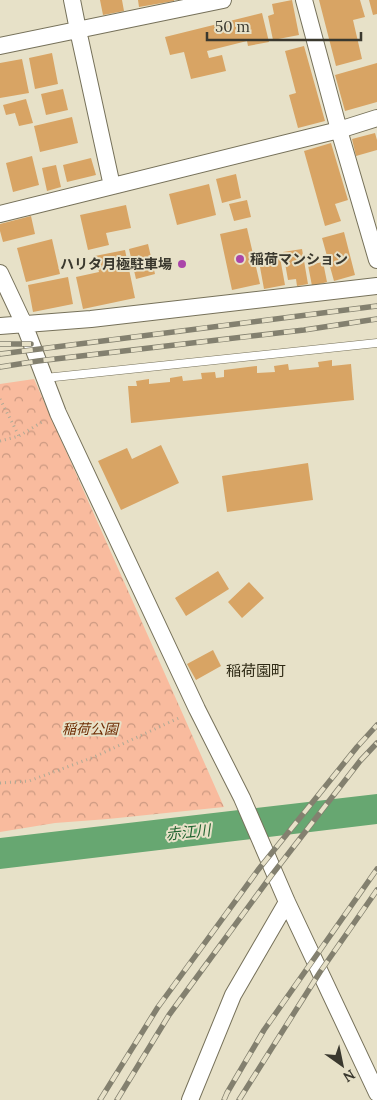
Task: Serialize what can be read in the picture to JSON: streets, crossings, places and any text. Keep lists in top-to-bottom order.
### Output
{
  "districts": ["稲荷園町"],
  "water": ["赤江川"],
  "parks": ["稲荷公園"],
  "places": ["稲荷マンション", "ハリタ月極駐車場"],
  "scale_bar": "50 m",
  "north": "bottom right"
}
